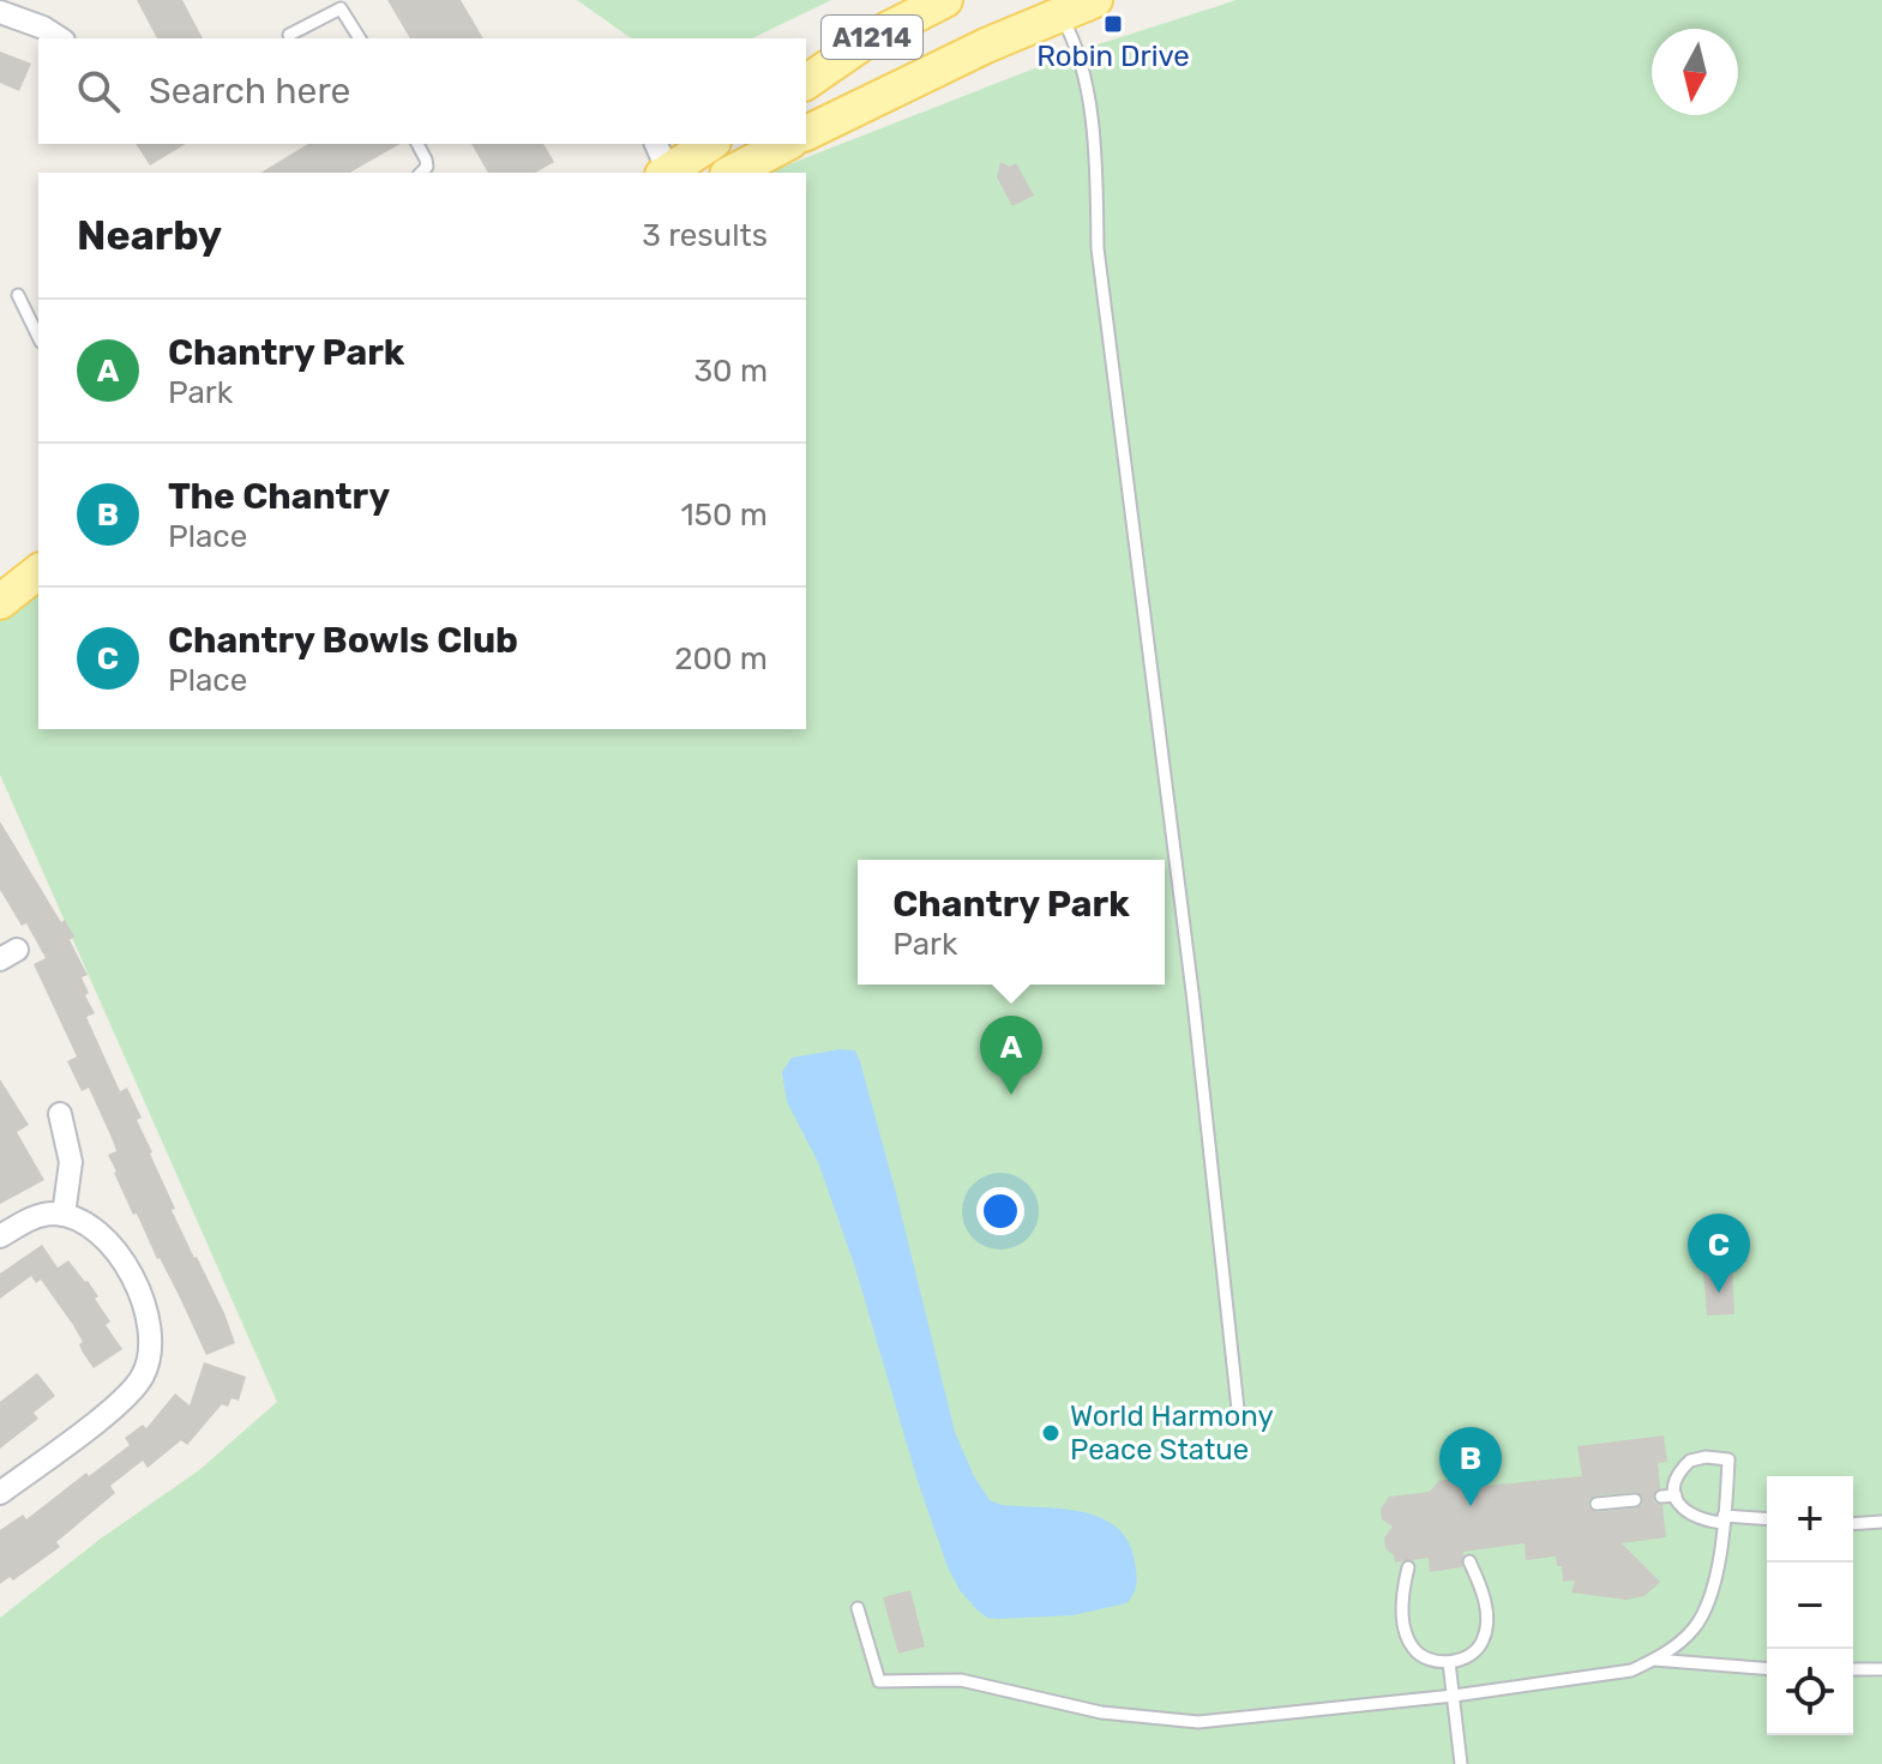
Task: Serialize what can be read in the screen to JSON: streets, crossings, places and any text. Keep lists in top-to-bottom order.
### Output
{
  "streets": {
    "main road": ["A1214"]
  },
  "places": {
    "transit": ["Robin Drive"],
    "other": ["World Harmony Peace Statue"]
  },
  "north": "bottom",
  "page": {
    "search": "Search here",
    "heading": ["Nearby", "3 results"],
    "list": [
      {
        "mark": "A",
        "name": "Chantry Park",
        "note": "Park",
        "value": "30 m"
      },
      {
        "mark": "B",
        "name": "The Chantry",
        "note": "Place",
        "value": "150 m"
      },
      {
        "mark": "C",
        "name": "Chantry Bowls Club",
        "note": "Place",
        "value": "200 m"
      }
    ],
    "popup": ["Chantry Park", "Park"],
    "pins": ["A", "C", "B"],
    "map_buttons": ["+", "−"]
  }
}
